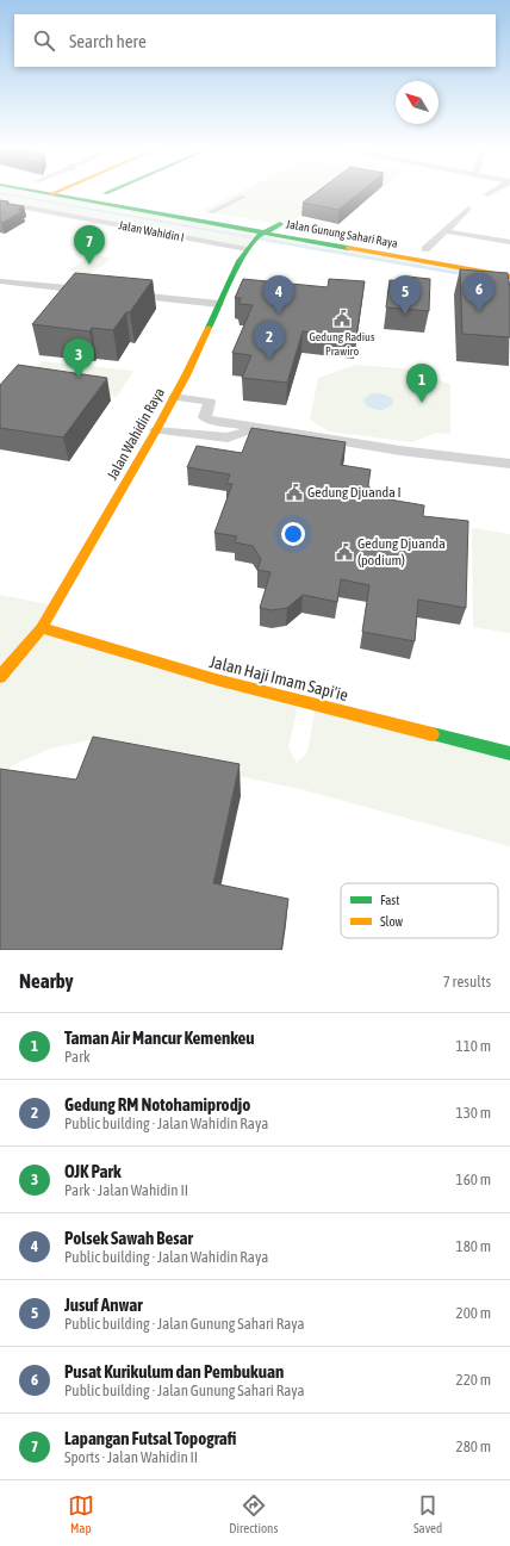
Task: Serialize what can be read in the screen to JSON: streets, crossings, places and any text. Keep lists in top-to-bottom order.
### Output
{
  "streets": {
    "street": [
      "Jalan Wahidin I",
      "Jalan Gunung Sahari Raya",
      "Jalan Wahidin Raya",
      "Jalan Haji Imam Sapi'ie"
    ]
  },
  "crossings": [
    ["Jalan Wahidin I", "Jalan Gunung Sahari Raya"],
    ["Jalan Wahidin I", "Jalan Wahidin Raya"],
    ["Jalan Gunung Sahari Raya", "Jalan Wahidin Raya"],
    ["Jalan Wahidin Raya", "Jalan Haji Imam Sapi'ie"]
  ],
  "places": {
    "public building": ["Gedung Radius Prawiro", "Gedung Djuanda I", "Gedung Djuanda (podium)"]
  },
  "legend": ["Fast", "Slow"],
  "north": "top left",
  "page": {
    "search": "Search here",
    "pins": [
      "7",
      "6",
      "4",
      "5",
      "2",
      "3",
      "1"
    ],
    "heading": ["Nearby", "7 results"],
    "list": [
      {
        "mark": "1",
        "name": "Taman Air Mancur Kemenkeu",
        "note": "Park",
        "value": "110 m"
      },
      {
        "mark": "2",
        "name": "Gedung RM Notohamiprodjo",
        "note": "Public building · Jalan Wahidin Raya",
        "value": "130 m"
      },
      {
        "mark": "3",
        "name": "OJK Park",
        "note": "Park · Jalan Wahidin II",
        "value": "160 m"
      },
      {
        "mark": "4",
        "name": "Polsek Sawah Besar",
        "note": "Public building · Jalan Wahidin Raya",
        "value": "180 m"
      },
      {
        "mark": "5",
        "name": "Jusuf Anwar",
        "note": "Public building · Jalan Gunung Sahari Raya",
        "value": "200 m"
      },
      {
        "mark": "6",
        "name": "Pusat Kurikulum dan Pembukuan",
        "note": "Public building · Jalan Gunung Sahari Raya",
        "value": "220 m"
      },
      {
        "mark": "7",
        "name": "Lapangan Futsal Topografi",
        "note": "Sports · Jalan Wahidin II",
        "value": "280 m"
      }
    ],
    "nav": ["Map", "Directions", "Saved"]
  }
}
